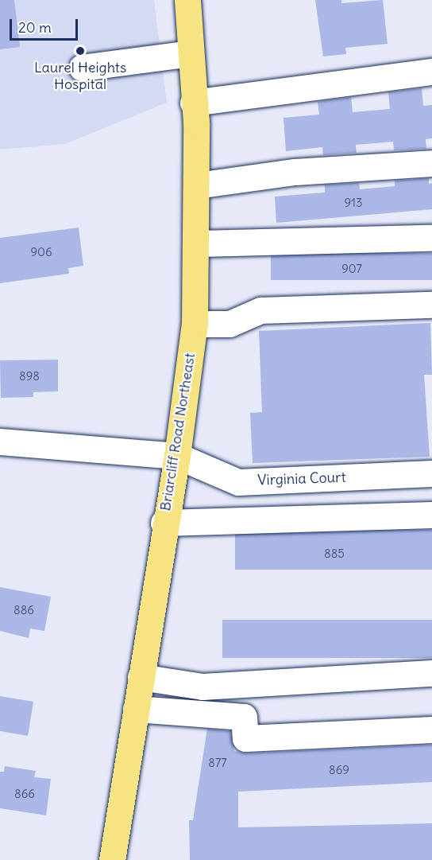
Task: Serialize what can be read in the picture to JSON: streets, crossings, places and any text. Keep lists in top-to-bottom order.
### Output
{
  "streets": {
    "main road": ["Briarcliff Road Northeast"],
    "street": ["Virginia Court"]
  },
  "crossings": [
    ["Briarcliff Road Northeast", "Virginia Court"]
  ],
  "places": ["Laurel Heights Hospital"],
  "house_numbers": [
    "913",
    "906",
    "907",
    "898",
    "885",
    "886",
    "877",
    "869",
    "866"
  ],
  "scale_bar": "20 m"
}
